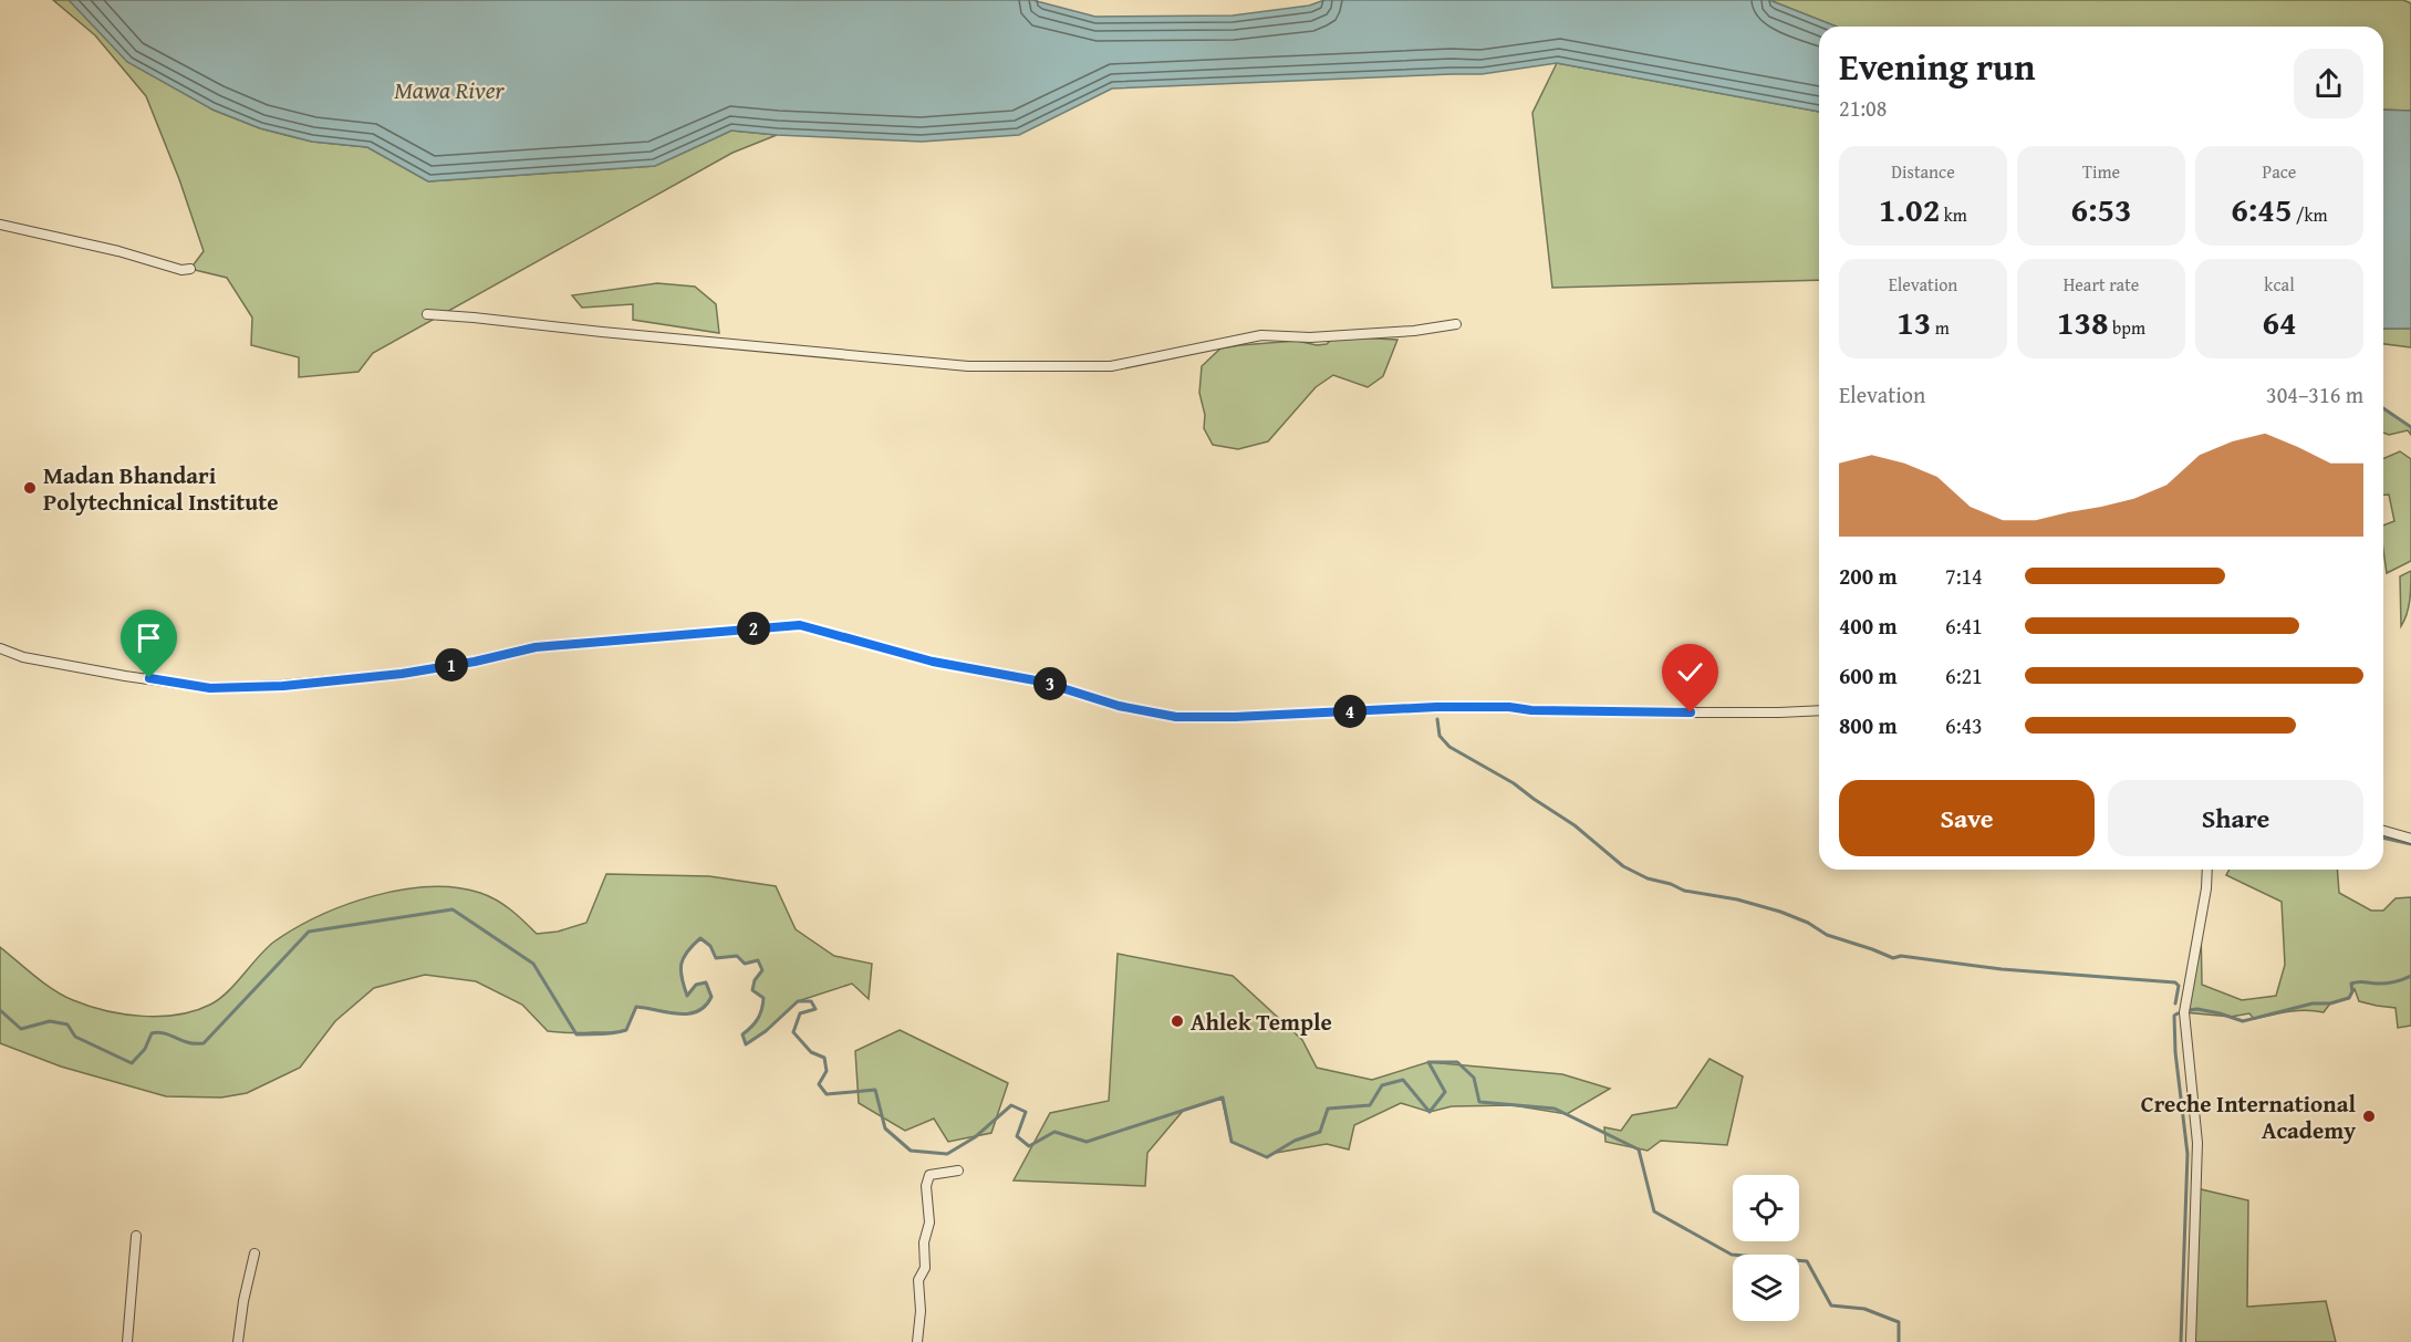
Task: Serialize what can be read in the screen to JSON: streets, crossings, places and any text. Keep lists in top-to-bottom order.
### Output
{
  "water": ["Mawa River"],
  "places": ["Madan Bhandari Polytechnical Institute", "Ahlek Temple", "Creche International Academy"],
  "page": {
    "heading": ["Evening run", "21:08"],
    "stats": [
      ["Distance", "1.02 km"],
      ["Time", "6:53"],
      ["Pace", "6:45 /km"],
      ["Elevation", "13 m"],
      ["Heart rate", "138 bpm"],
      ["kcal", "64"]
    ],
    "chart": ["Elevation", "304–316 m"],
    "list": [
      {
        "name": "200 m",
        "note": "7:14"
      },
      {
        "name": "400 m",
        "note": "6:41"
      },
      {
        "name": "600 m",
        "note": "6:21"
      },
      {
        "name": "800 m",
        "note": "6:43"
      }
    ],
    "pins": [
      "2",
      "1",
      "3",
      "4"
    ],
    "buttons": ["Save", "Share"]
  }
}
